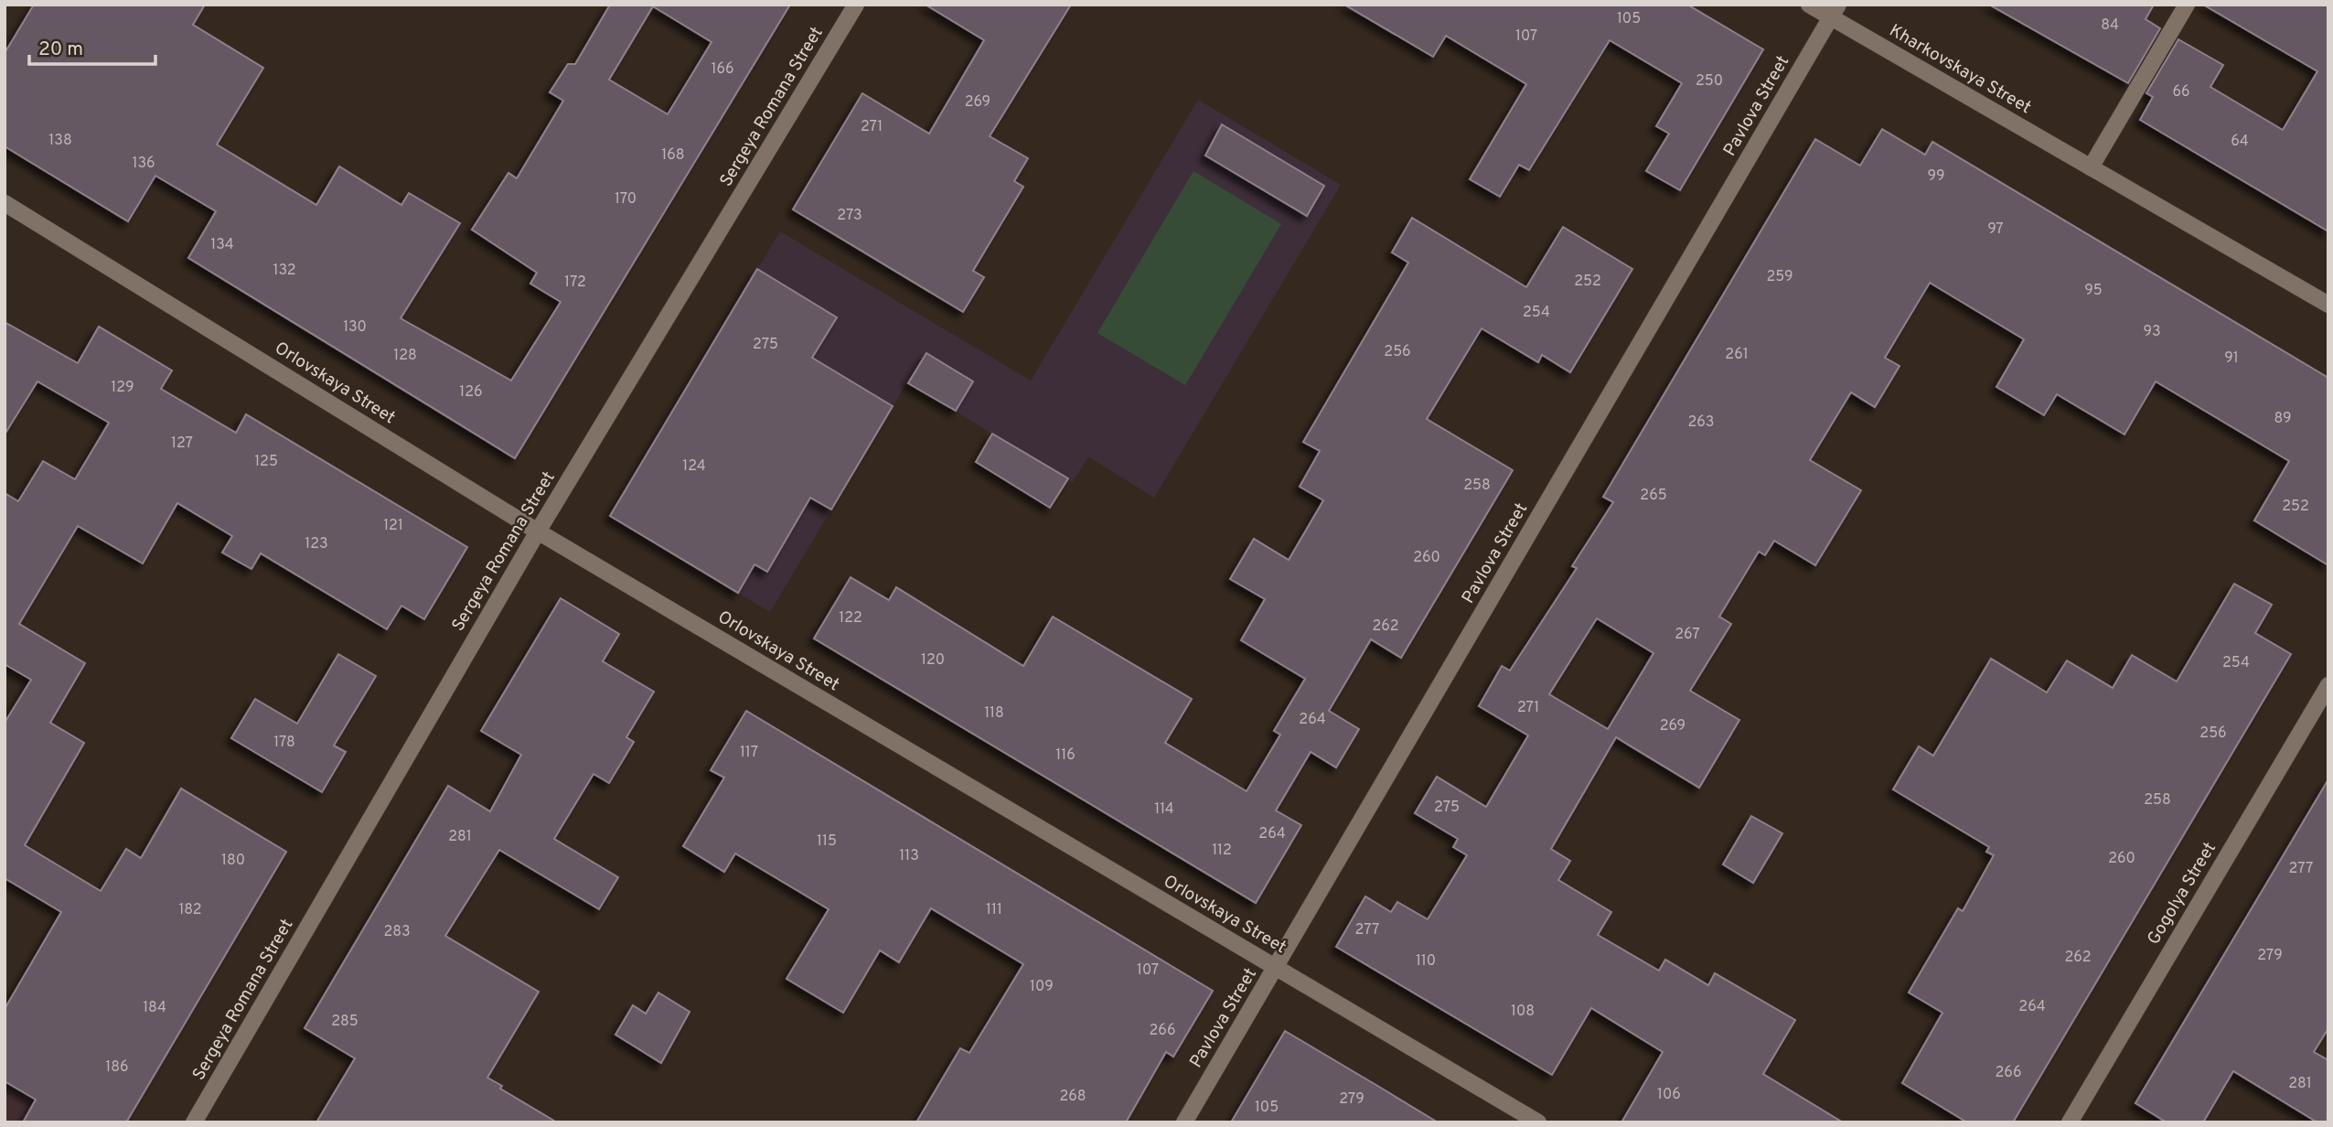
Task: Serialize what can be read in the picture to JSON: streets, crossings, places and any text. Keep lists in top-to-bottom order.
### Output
{
  "streets": {
    "street": [
      "Kharkovskaya Street",
      "Pavlova Street",
      "Sergeya Romana Street",
      "Orlovskaya Street",
      "Gogolya Street"
    ]
  },
  "crossings": [
    ["Kharkovskaya Street", "Pavlova Street"],
    ["Pavlova Street", "Orlovskaya Street"],
    ["Sergeya Romana Street", "Orlovskaya Street"]
  ],
  "house_numbers": [
    "105",
    "84",
    "107",
    "166",
    "250",
    "66",
    "269",
    "271",
    "138",
    "64",
    "168",
    "136",
    "99",
    "170",
    "273",
    "97",
    "134",
    "132",
    "259",
    "252",
    "172",
    "95",
    "254",
    "130",
    "93",
    "275",
    "256",
    "261",
    "128",
    "91",
    "129",
    "126",
    "89",
    "263",
    "127",
    "125",
    "124",
    "258",
    "265",
    "252",
    "121",
    "123",
    "260",
    "122",
    "262",
    "267",
    "120",
    "254",
    "271",
    "118",
    "264",
    "269",
    "256",
    "178",
    "117",
    "116",
    "258",
    "275",
    "114",
    "264",
    "281",
    "115",
    "112",
    "113",
    "260",
    "180",
    "277",
    "182",
    "111",
    "277",
    "283",
    "279",
    "262",
    "110",
    "107",
    "109",
    "264",
    "184",
    "108",
    "285",
    "266",
    "186",
    "266",
    "281",
    "106",
    "268",
    "279",
    "105"
  ],
  "scale_bar": "20 m"
}
